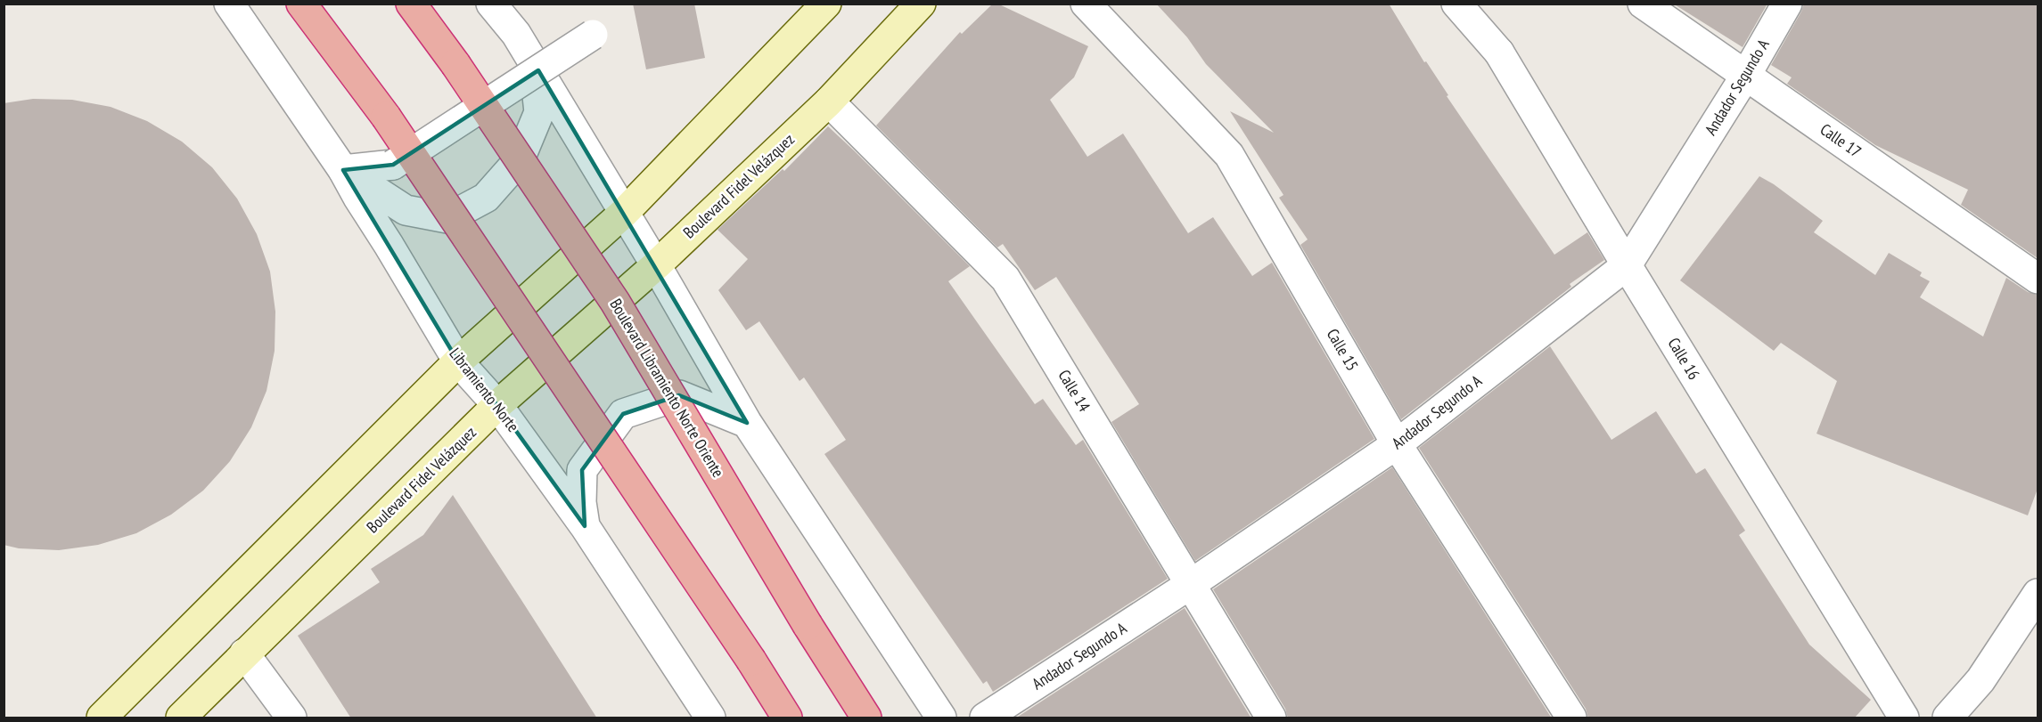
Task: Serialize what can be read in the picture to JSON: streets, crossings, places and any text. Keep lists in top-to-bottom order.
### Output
{
  "streets": {
    "highway": ["Boulevard Libramiento Norte Oriente"],
    "main road": ["Boulevard Fidel Velázquez"],
    "street": [
      "Andador Segundo A",
      "Calle 17",
      "Calle 15",
      "Calle 16",
      "Libramiento Norte",
      "Calle 14"
    ]
  },
  "crossings": [
    ["Andador Segundo A", "Calle 17"],
    ["Andador Segundo A", "Calle 15"],
    ["Andador Segundo A", "Calle 16"],
    ["Andador Segundo A", "Calle 14"],
    ["Boulevard Fidel Velázquez", "Libramiento Norte"],
    ["Boulevard Fidel Velázquez", "Calle 14"]
  ]
}
